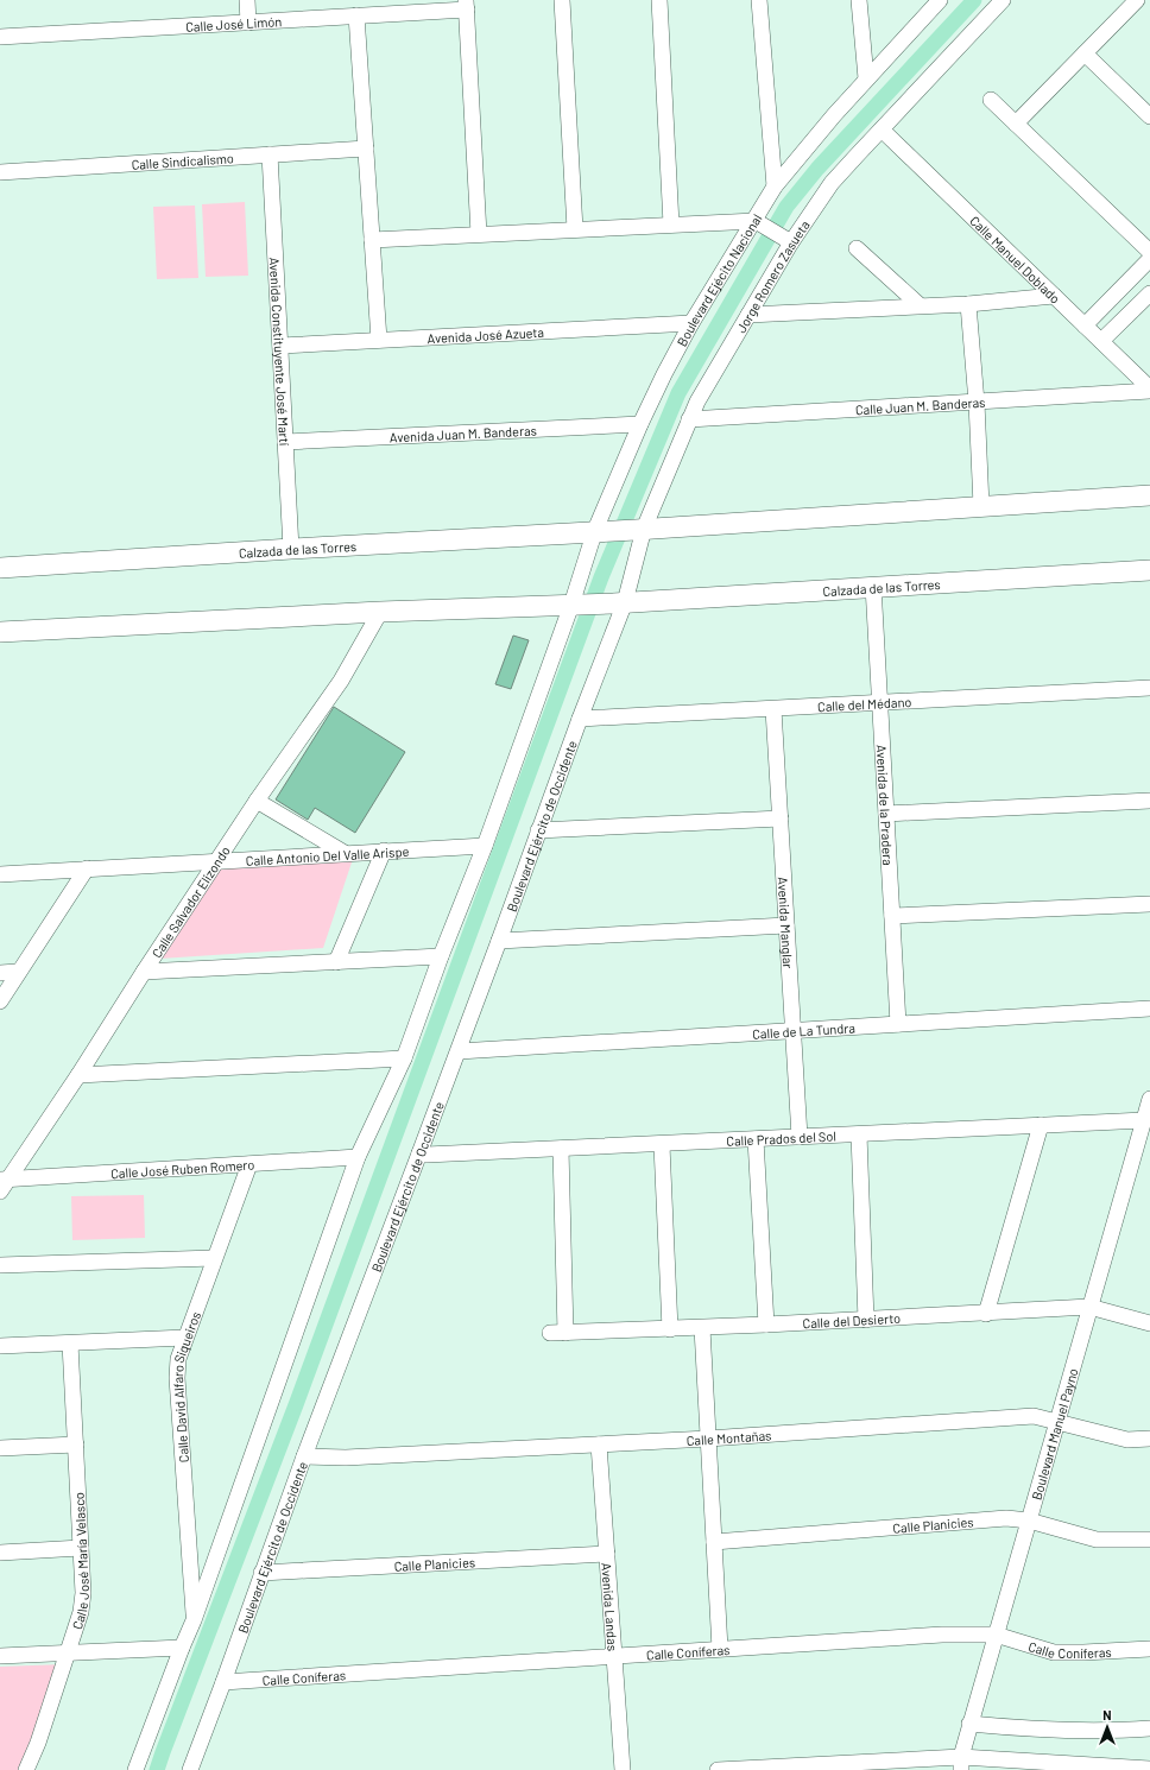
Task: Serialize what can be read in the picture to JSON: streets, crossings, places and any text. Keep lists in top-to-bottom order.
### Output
{
  "streets": {
    "main road": ["Calzada de las Torres"],
    "street": [
      "Calle José Limón",
      "Calle Sindicalismo",
      "Calle Manuel Doblado",
      "Jorge Romero Zasueta",
      "Boulevard Ejécito Nacional",
      "Avenida José Azueta",
      "Avenida Constituyente José Martí",
      "Calle Juan M. Banderas",
      "Avenida Juan M. Banderas",
      "Calle del Médano",
      "Avenida de la Pradera",
      "Boulevard Ejército de Occidente",
      "Calle Antonio Del Valle Arispe",
      "Calle Salvador Elizondo",
      "Avenida Manglar",
      "Calle de La Tundra",
      "Calle Prados del Sol",
      "Calle José Ruben Romero",
      "Calle del Desierto",
      "Calle David Alfaro Siqueiros",
      "Boulevard Manuel Payno",
      "Calle Montañas",
      "Calle Planicies",
      "Calle José María Velasco",
      "Avenida Landas",
      "Calle Coníferas"
    ]
  },
  "crossings": [
    ["Calle Sindicalismo", "Avenida Constituyente José Martí"],
    ["Calle Manuel Doblado", "Jorge Romero Zasueta"],
    ["Calle Manuel Doblado", "Calle Juan M. Banderas"],
    ["Jorge Romero Zasueta", "Calle Juan M. Banderas"],
    ["Jorge Romero Zasueta", "Calzada de las Torres"],
    ["Jorge Romero Zasueta", "Boulevard Ejército de Occidente"],
    ["Boulevard Ejécito Nacional", "Avenida José Azueta"],
    ["Boulevard Ejécito Nacional", "Avenida Juan M. Banderas"],
    ["Boulevard Ejécito Nacional", "Calzada de las Torres"],
    ["Avenida José Azueta", "Avenida Constituyente José Martí"],
    ["Avenida Constituyente José Martí", "Avenida Juan M. Banderas"],
    ["Avenida Constituyente José Martí", "Calzada de las Torres"],
    ["Calzada de las Torres", "Avenida de la Pradera"],
    ["Calzada de las Torres", "Boulevard Ejército de Occidente"],
    ["Calle del Médano", "Avenida de la Pradera"],
    ["Calle del Médano", "Boulevard Ejército de Occidente"],
    ["Calle del Médano", "Avenida Manglar"],
    ["Avenida de la Pradera", "Calle de La Tundra"],
    ["Boulevard Ejército de Occidente", "Calle de La Tundra"],
    ["Boulevard Ejército de Occidente", "Calle Prados del Sol"],
    ["Boulevard Ejército de Occidente", "Calle Montañas"],
    ["Boulevard Ejército de Occidente", "Calle Planicies"],
    ["Boulevard Ejército de Occidente", "Calle Coníferas"],
    ["Calle Antonio Del Valle Arispe", "Calle Salvador Elizondo"],
    ["Calle Salvador Elizondo", "Calle José Ruben Romero"],
    ["Avenida Manglar", "Calle de La Tundra"],
    ["Avenida Manglar", "Calle Prados del Sol"],
    ["Calle Prados del Sol", "Calle del Desierto"],
    ["Calle Prados del Sol", "Boulevard Manuel Payno"],
    ["Calle José Ruben Romero", "Calle David Alfaro Siqueiros"],
    ["Calle del Desierto", "Boulevard Manuel Payno"],
    ["Boulevard Manuel Payno", "Calle Montañas"],
    ["Boulevard Manuel Payno", "Calle Planicies"],
    ["Boulevard Manuel Payno", "Calle Coníferas"],
    ["Calle Montañas", "Avenida Landas"],
    ["Calle Planicies", "Avenida Landas"],
    ["Avenida Landas", "Calle Coníferas"]
  ],
  "north": "top"
}
